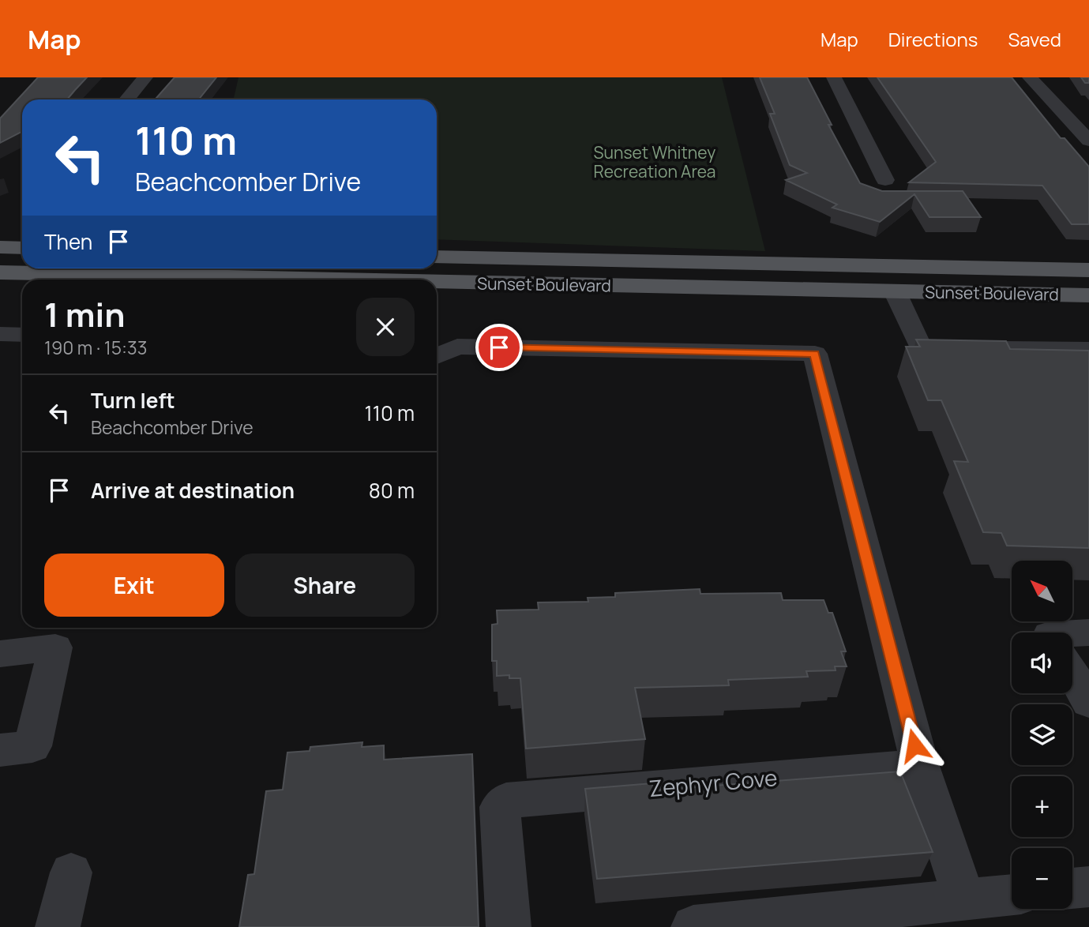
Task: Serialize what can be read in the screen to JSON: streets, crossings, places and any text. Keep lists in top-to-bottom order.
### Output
{
  "streets": {
    "main road": ["Sunset Boulevard"],
    "street": ["Zephyr Cove"]
  },
  "parks": ["Sunset Whitney Recreation Area"],
  "north": "top left",
  "page": {
    "header": "Map",
    "nav": ["Map", "Directions", "Saved"],
    "turn": ["110 m", "Beachcomber Drive"],
    "then": "Then",
    "heading": ["1 min", "190 m · 15:33"],
    "list": [
      {
        "name": "Turn left",
        "note": "Beachcomber Drive",
        "value": "110 m"
      },
      {
        "name": "Arrive at destination",
        "value": "80 m"
      }
    ],
    "buttons": ["Exit", "Share"],
    "map_buttons": ["+", "−"]
  }
}
